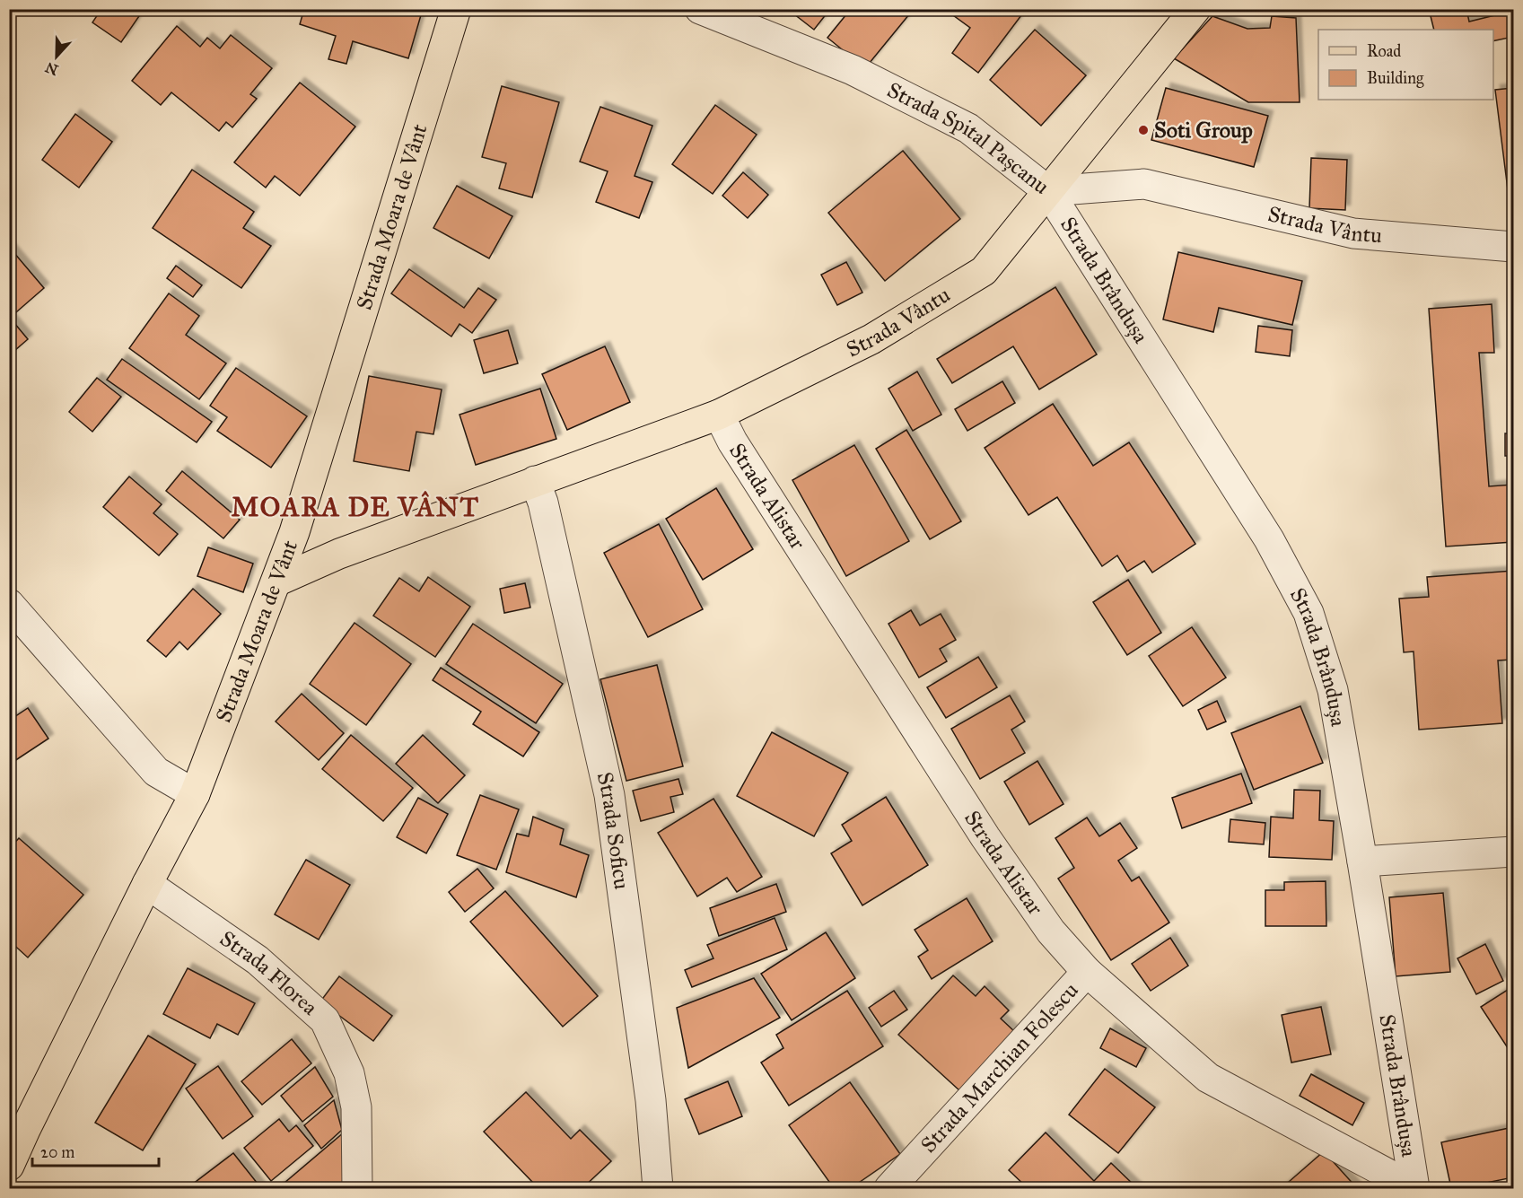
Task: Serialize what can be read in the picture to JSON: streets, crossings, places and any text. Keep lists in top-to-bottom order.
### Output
{
  "streets": {
    "main road": ["Strada Spital Pașcanu", "Strada Moara de Vânt", "Strada Vântu"],
    "street": [
      "Strada Brândușa",
      "Strada Alistar",
      "Strada Soficu",
      "Strada Florea",
      "Strada Marchian Folescu"
    ]
  },
  "crossings": [
    ["Strada Spital Pașcanu", "Strada Vântu"],
    ["Strada Spital Pașcanu", "Strada Brândușa"],
    ["Strada Moara de Vânt", "Strada Vântu"],
    ["Strada Moara de Vânt", "Strada Florea"],
    ["Strada Vântu", "Strada Brândușa"],
    ["Strada Vântu", "Strada Alistar"],
    ["Strada Vântu", "Strada Soficu"],
    ["Strada Brândușa", "Strada Alistar"],
    ["Strada Alistar", "Strada Marchian Folescu"]
  ],
  "districts": ["MOARA DE VÂNT"],
  "places": ["Soti Group"],
  "legend": ["Road", "Building"],
  "scale_bar": "20 m",
  "north": "bottom"
}
